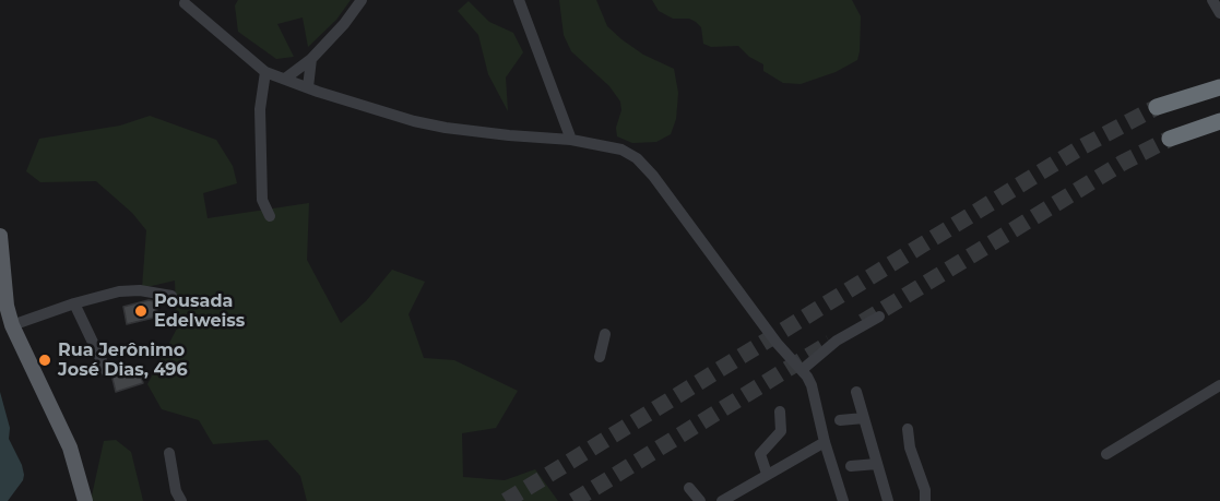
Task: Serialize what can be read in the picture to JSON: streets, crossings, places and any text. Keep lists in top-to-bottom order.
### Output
{
  "places": ["Pousada Edelweiss", "Rua Jerônimo José Dias, 496"]
}
